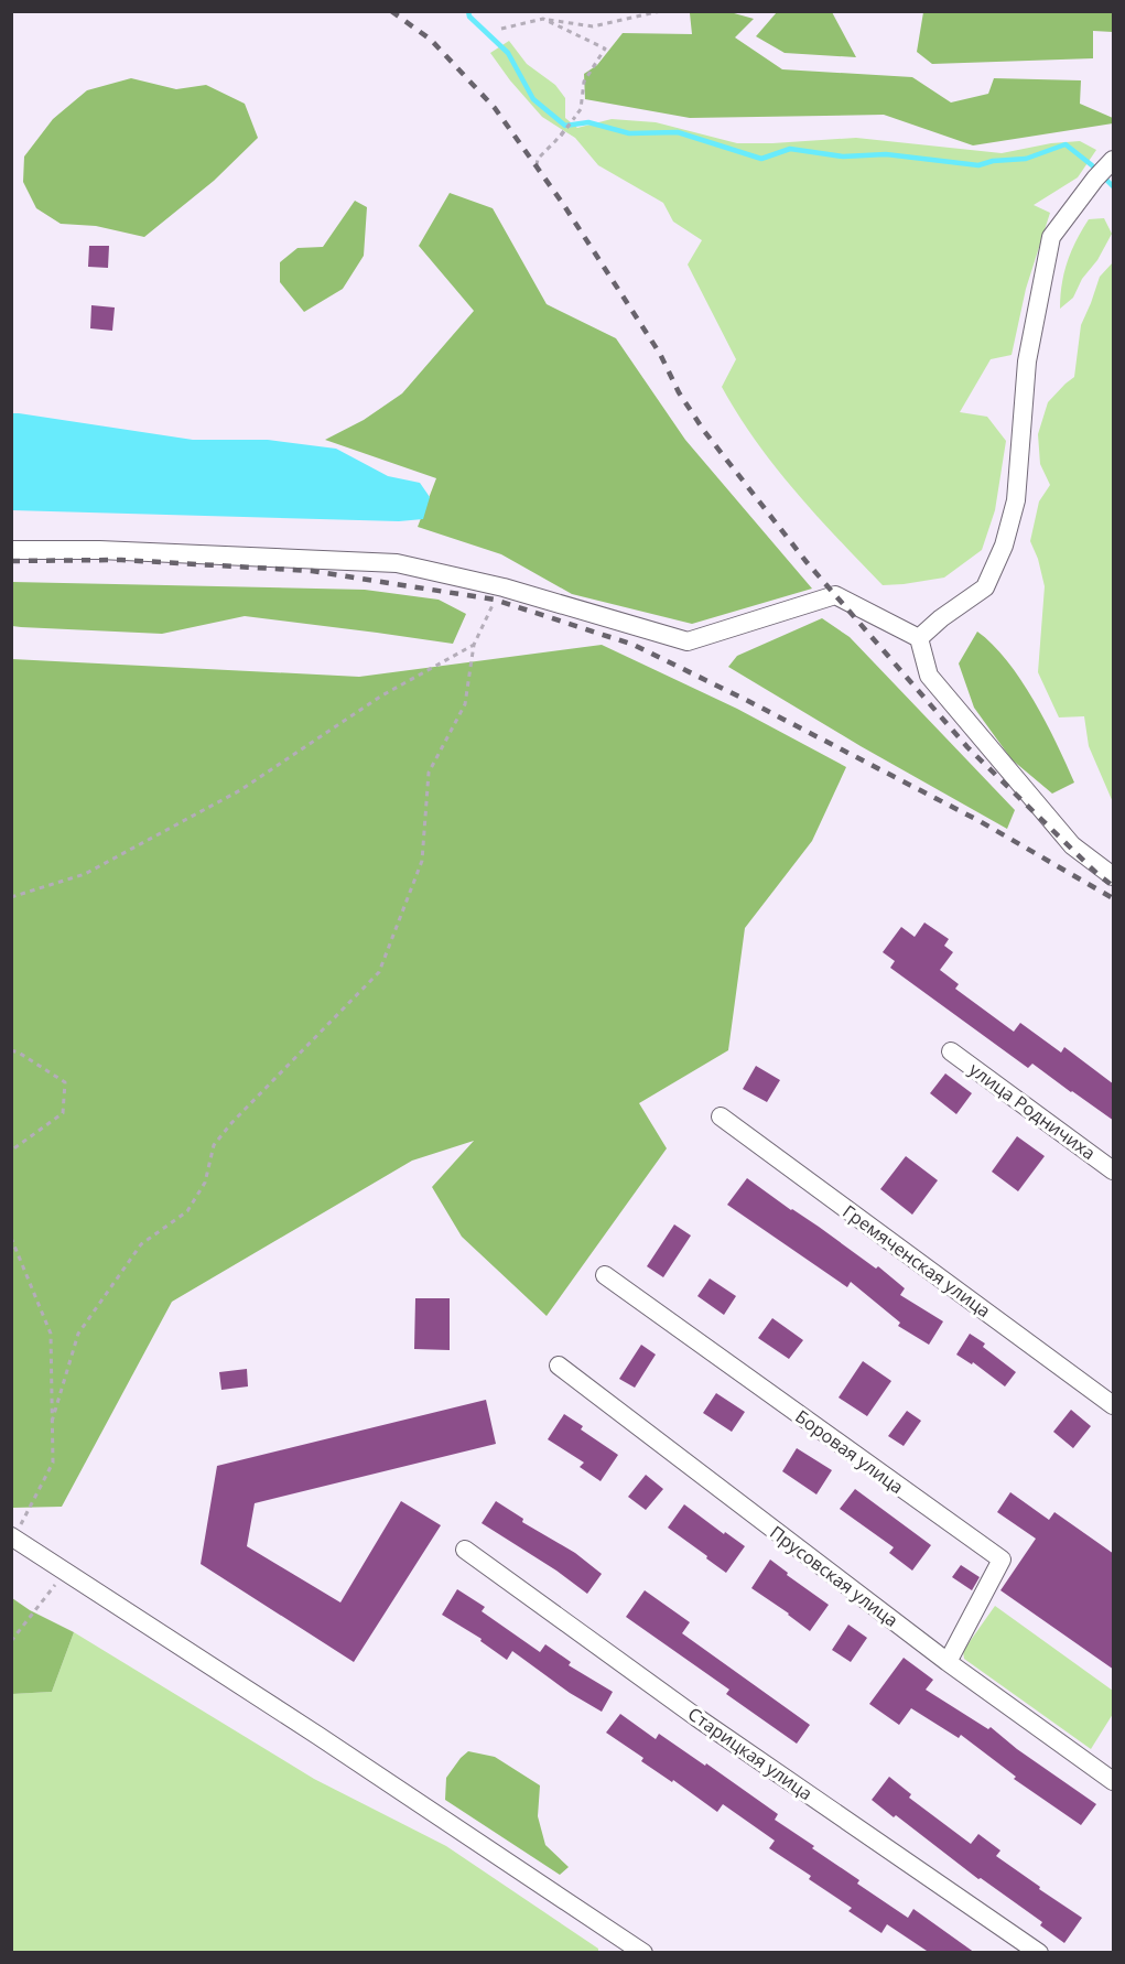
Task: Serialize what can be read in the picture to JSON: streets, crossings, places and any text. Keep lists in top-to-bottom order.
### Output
{
  "streets": {
    "street": [
      "улица Родничиха",
      "Гремяченская улица",
      "Боровая улица",
      "Прусовская улица",
      "Старицкая улица"
    ]
  },
  "crossings": [
    ["Боровая улица", "Прусовская улица"]
  ]
}
